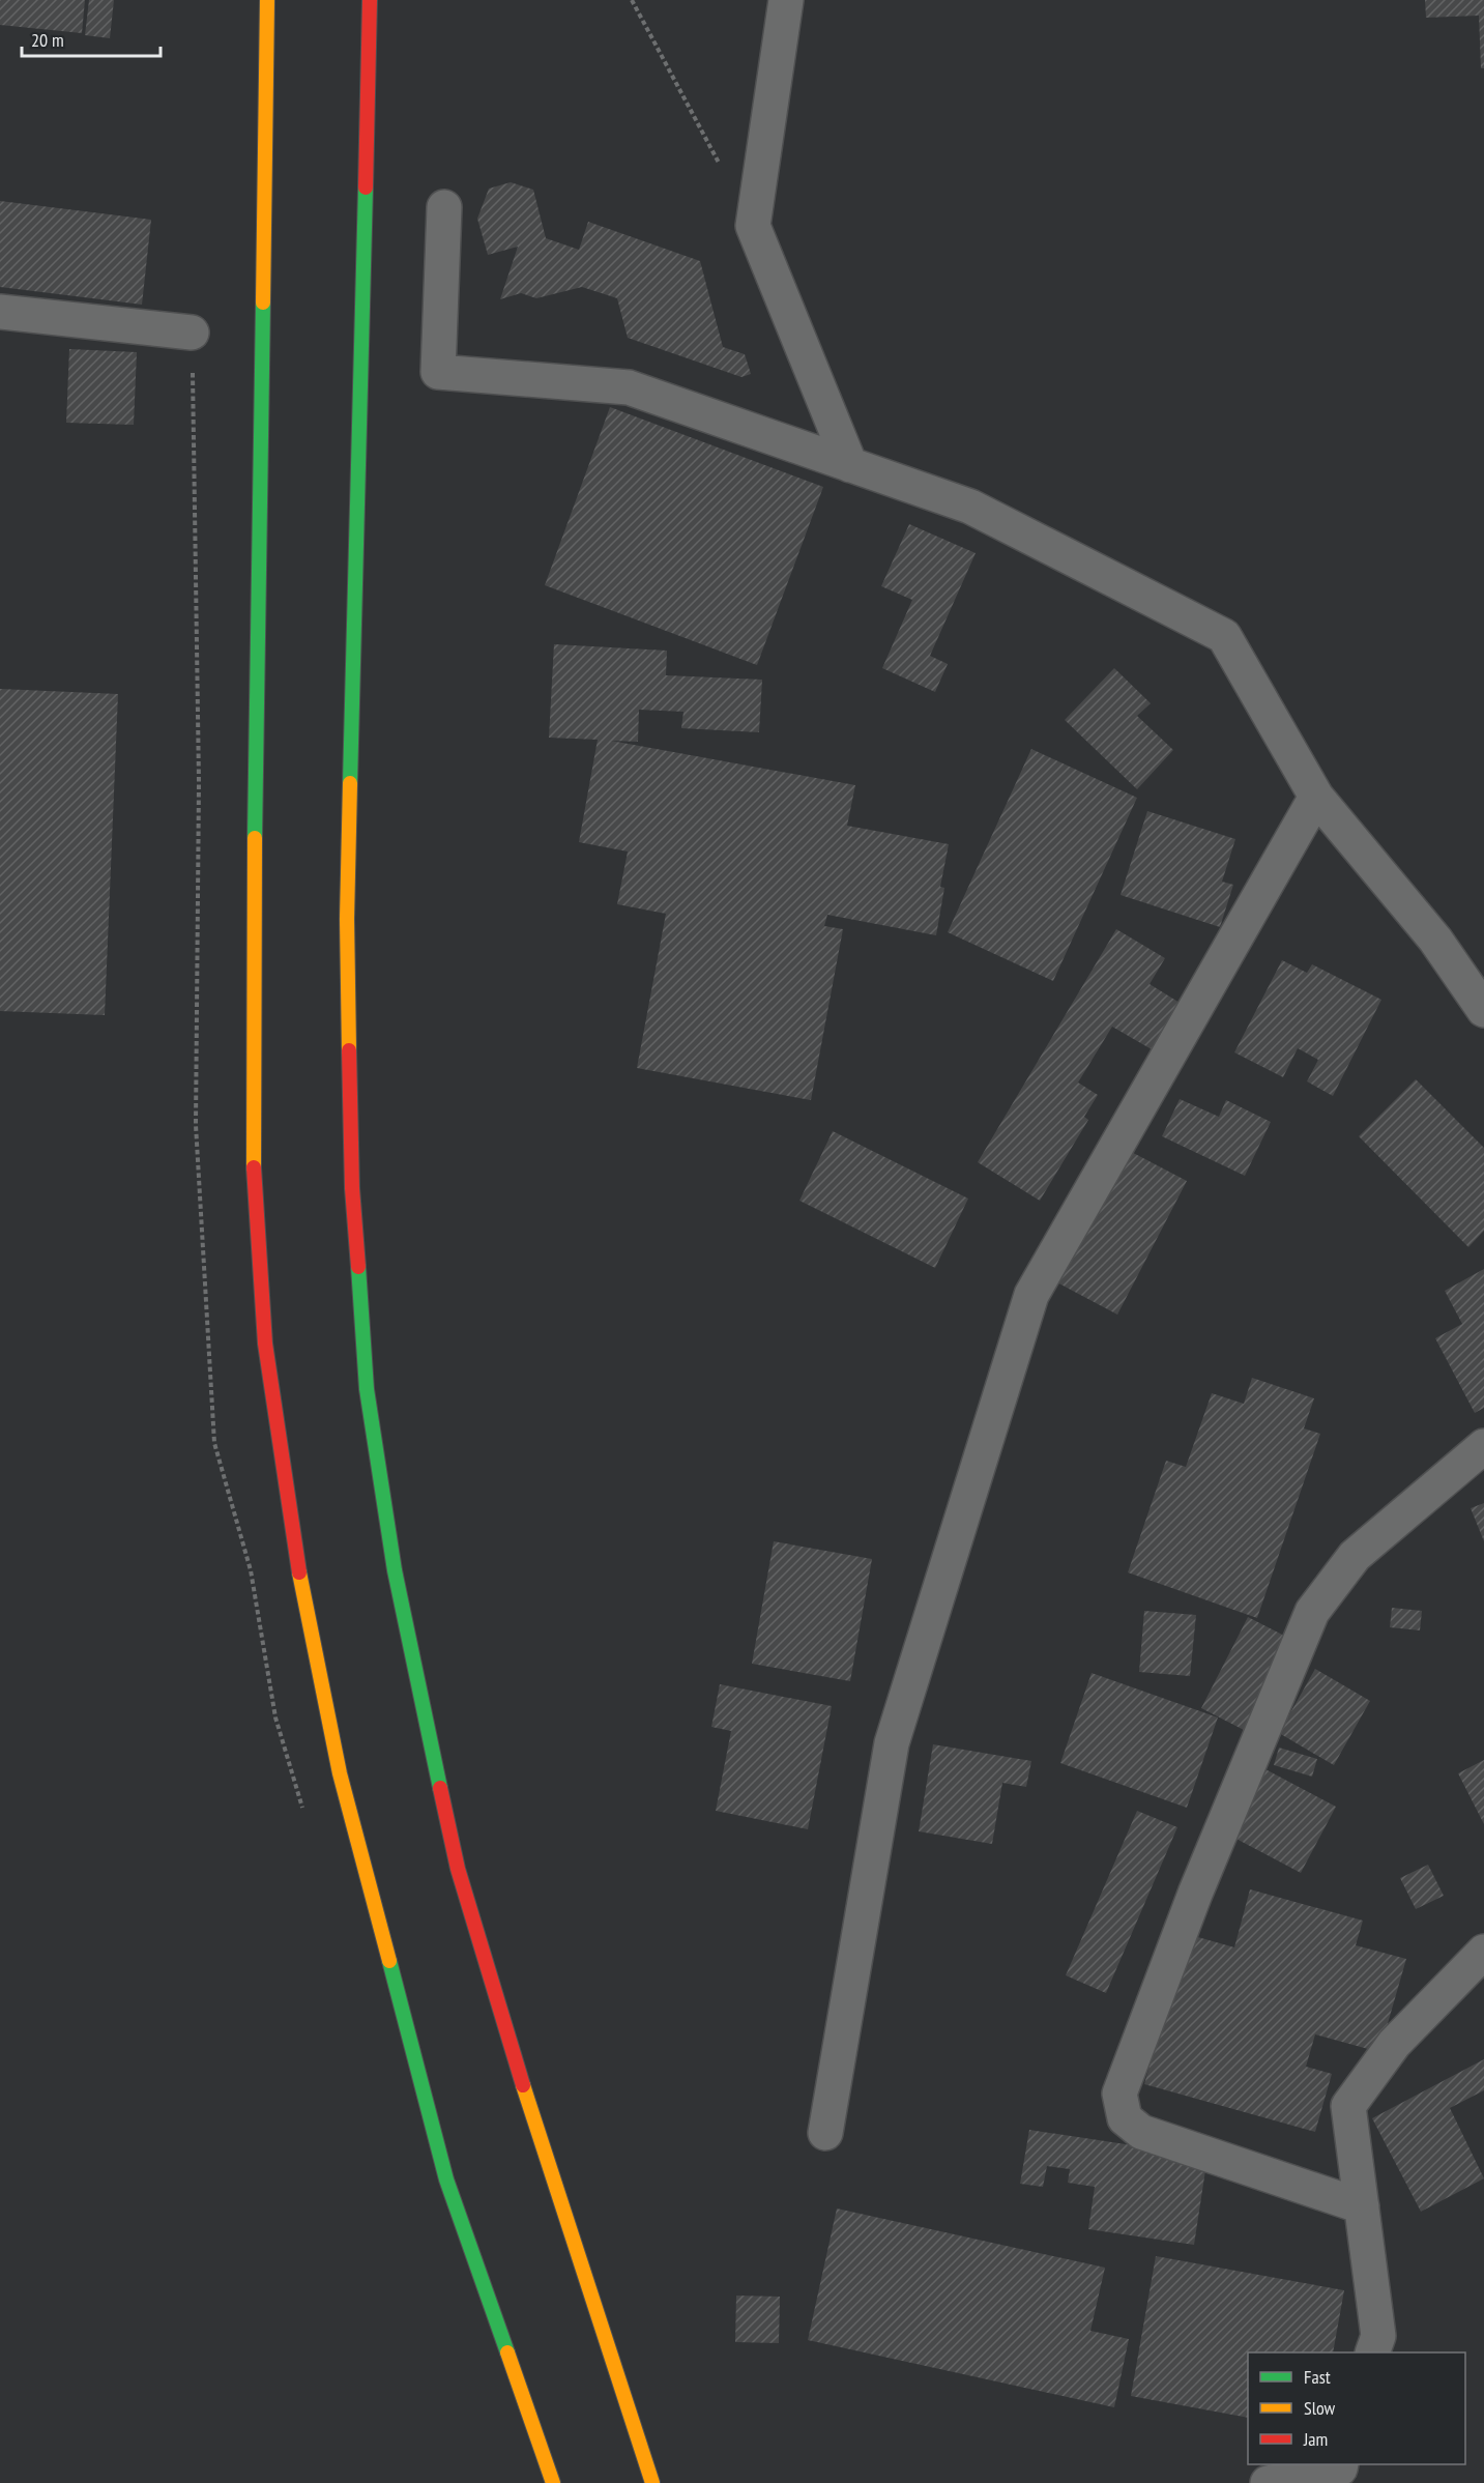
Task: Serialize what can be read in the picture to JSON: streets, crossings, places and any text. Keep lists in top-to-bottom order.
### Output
{
  "legend": ["Fast", "Slow", "Jam"],
  "scale_bar": "20 m"
}
